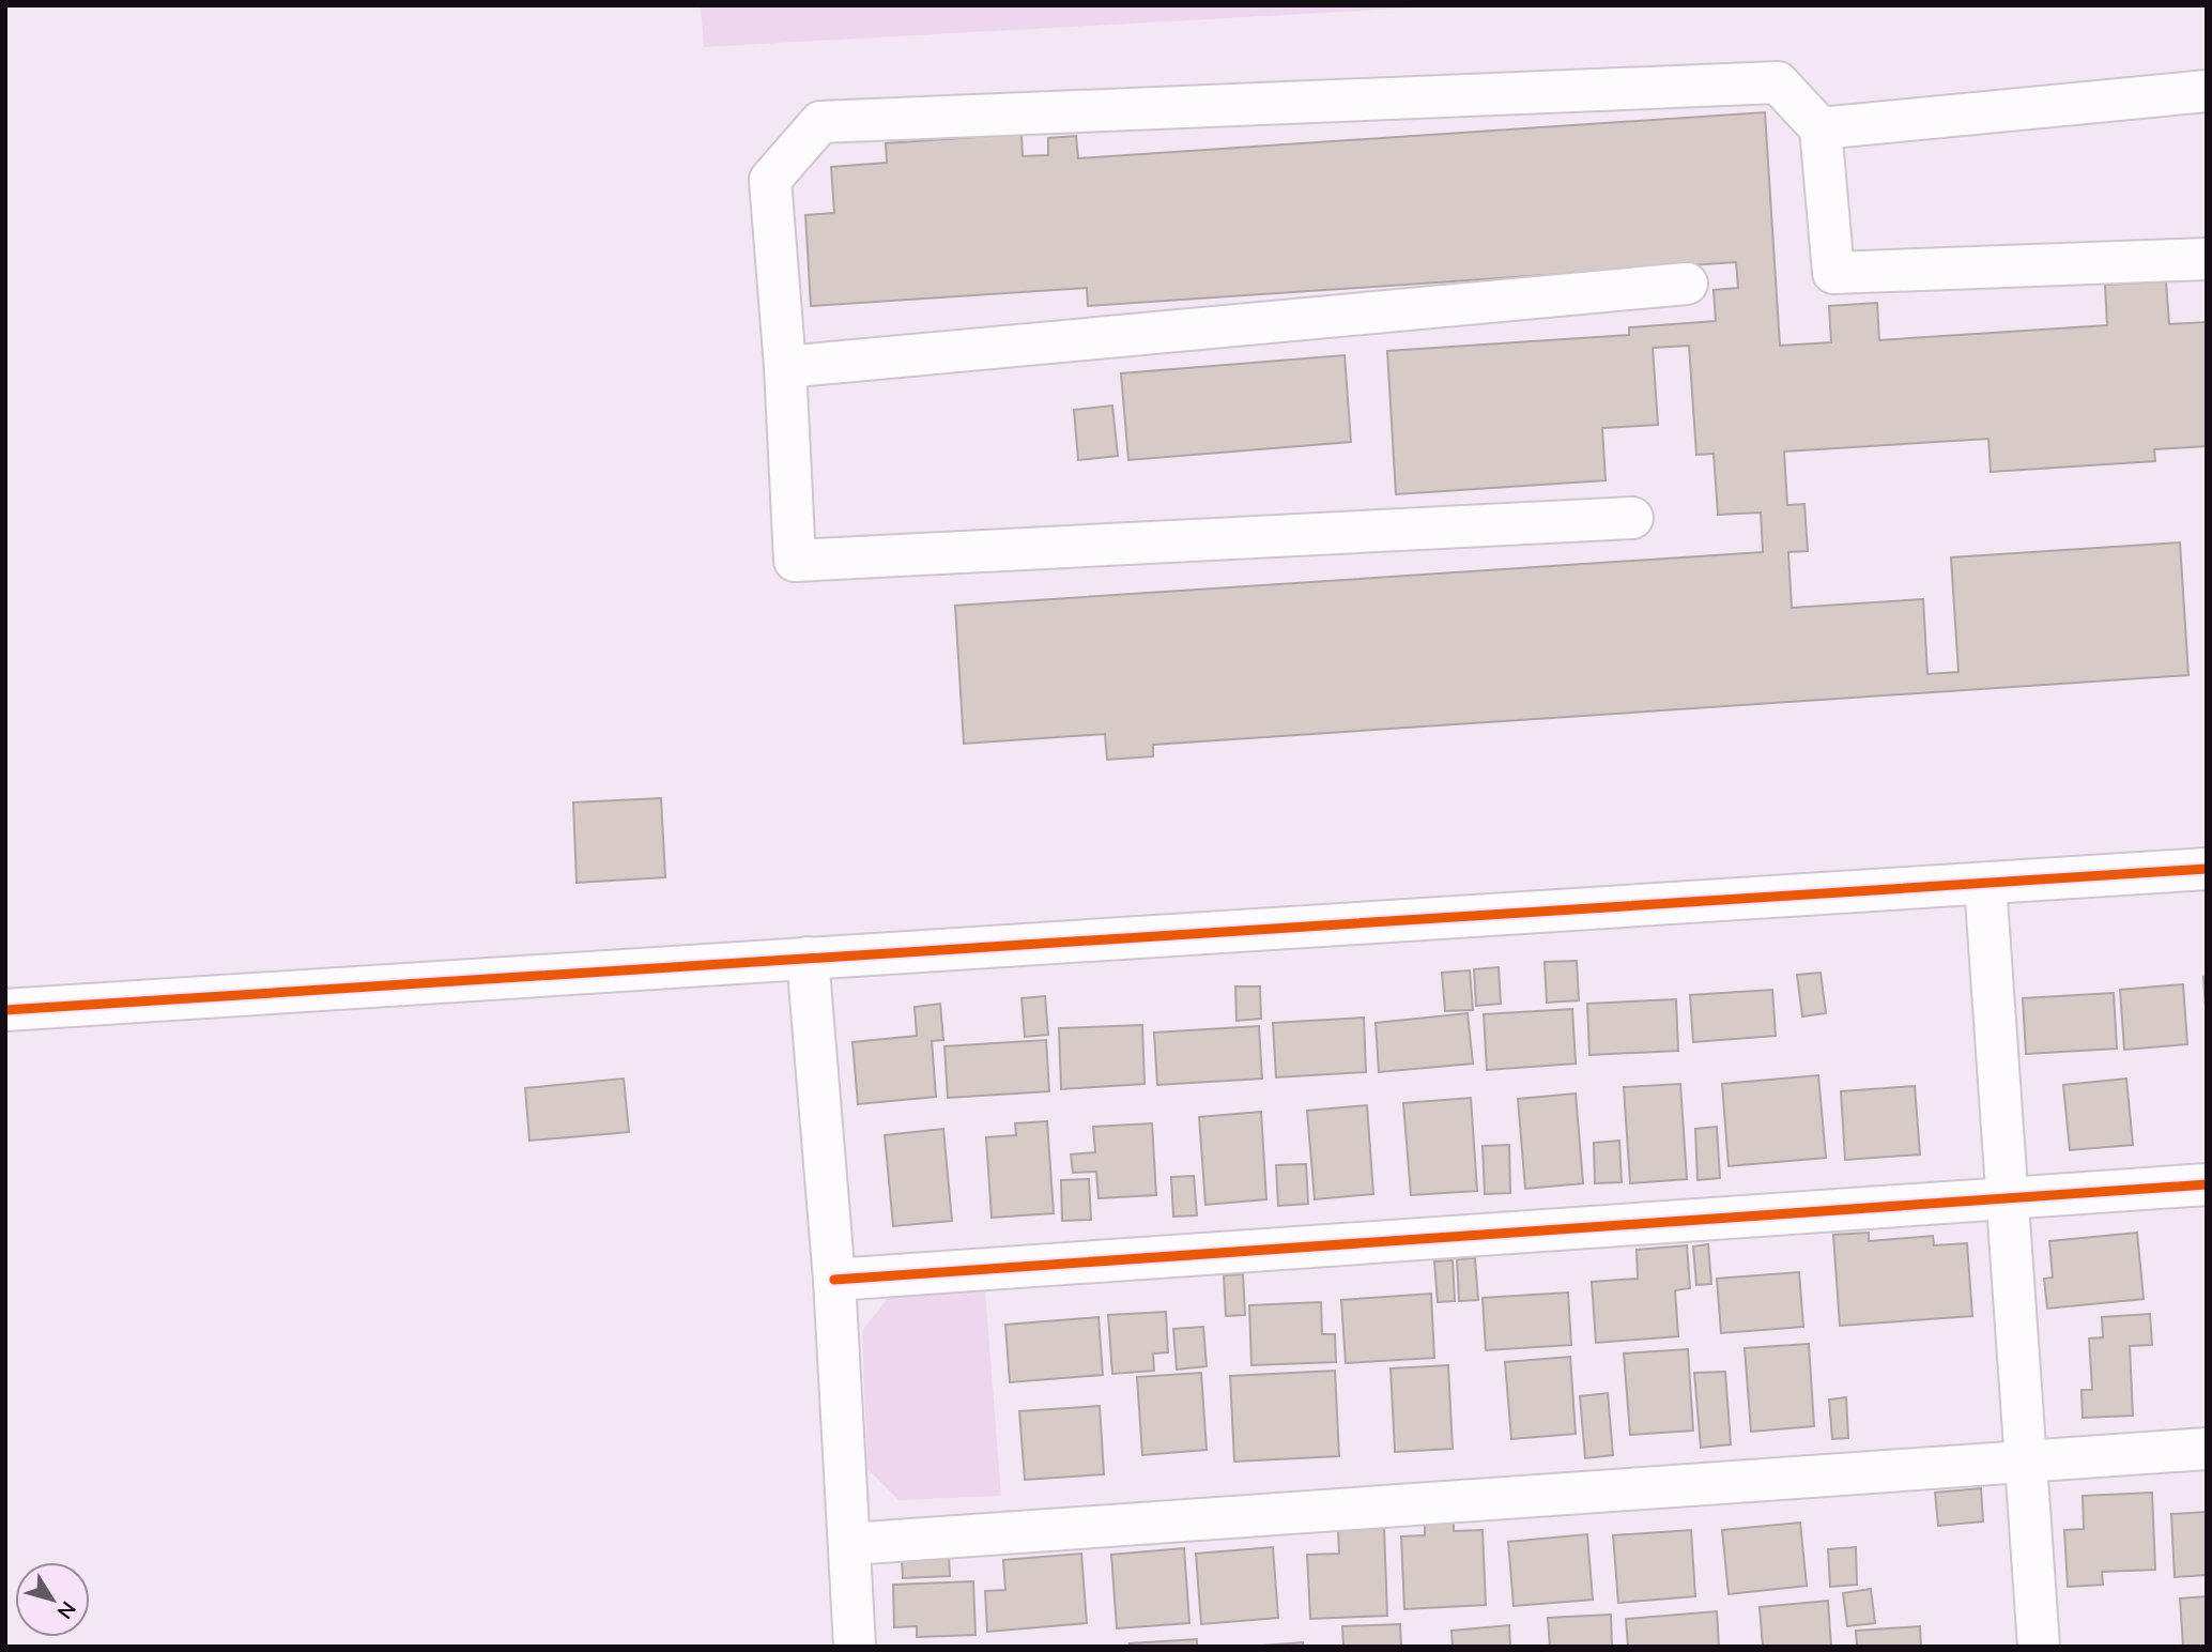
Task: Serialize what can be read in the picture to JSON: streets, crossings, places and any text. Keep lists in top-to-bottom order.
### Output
{
  "north": "bottom right"
}
